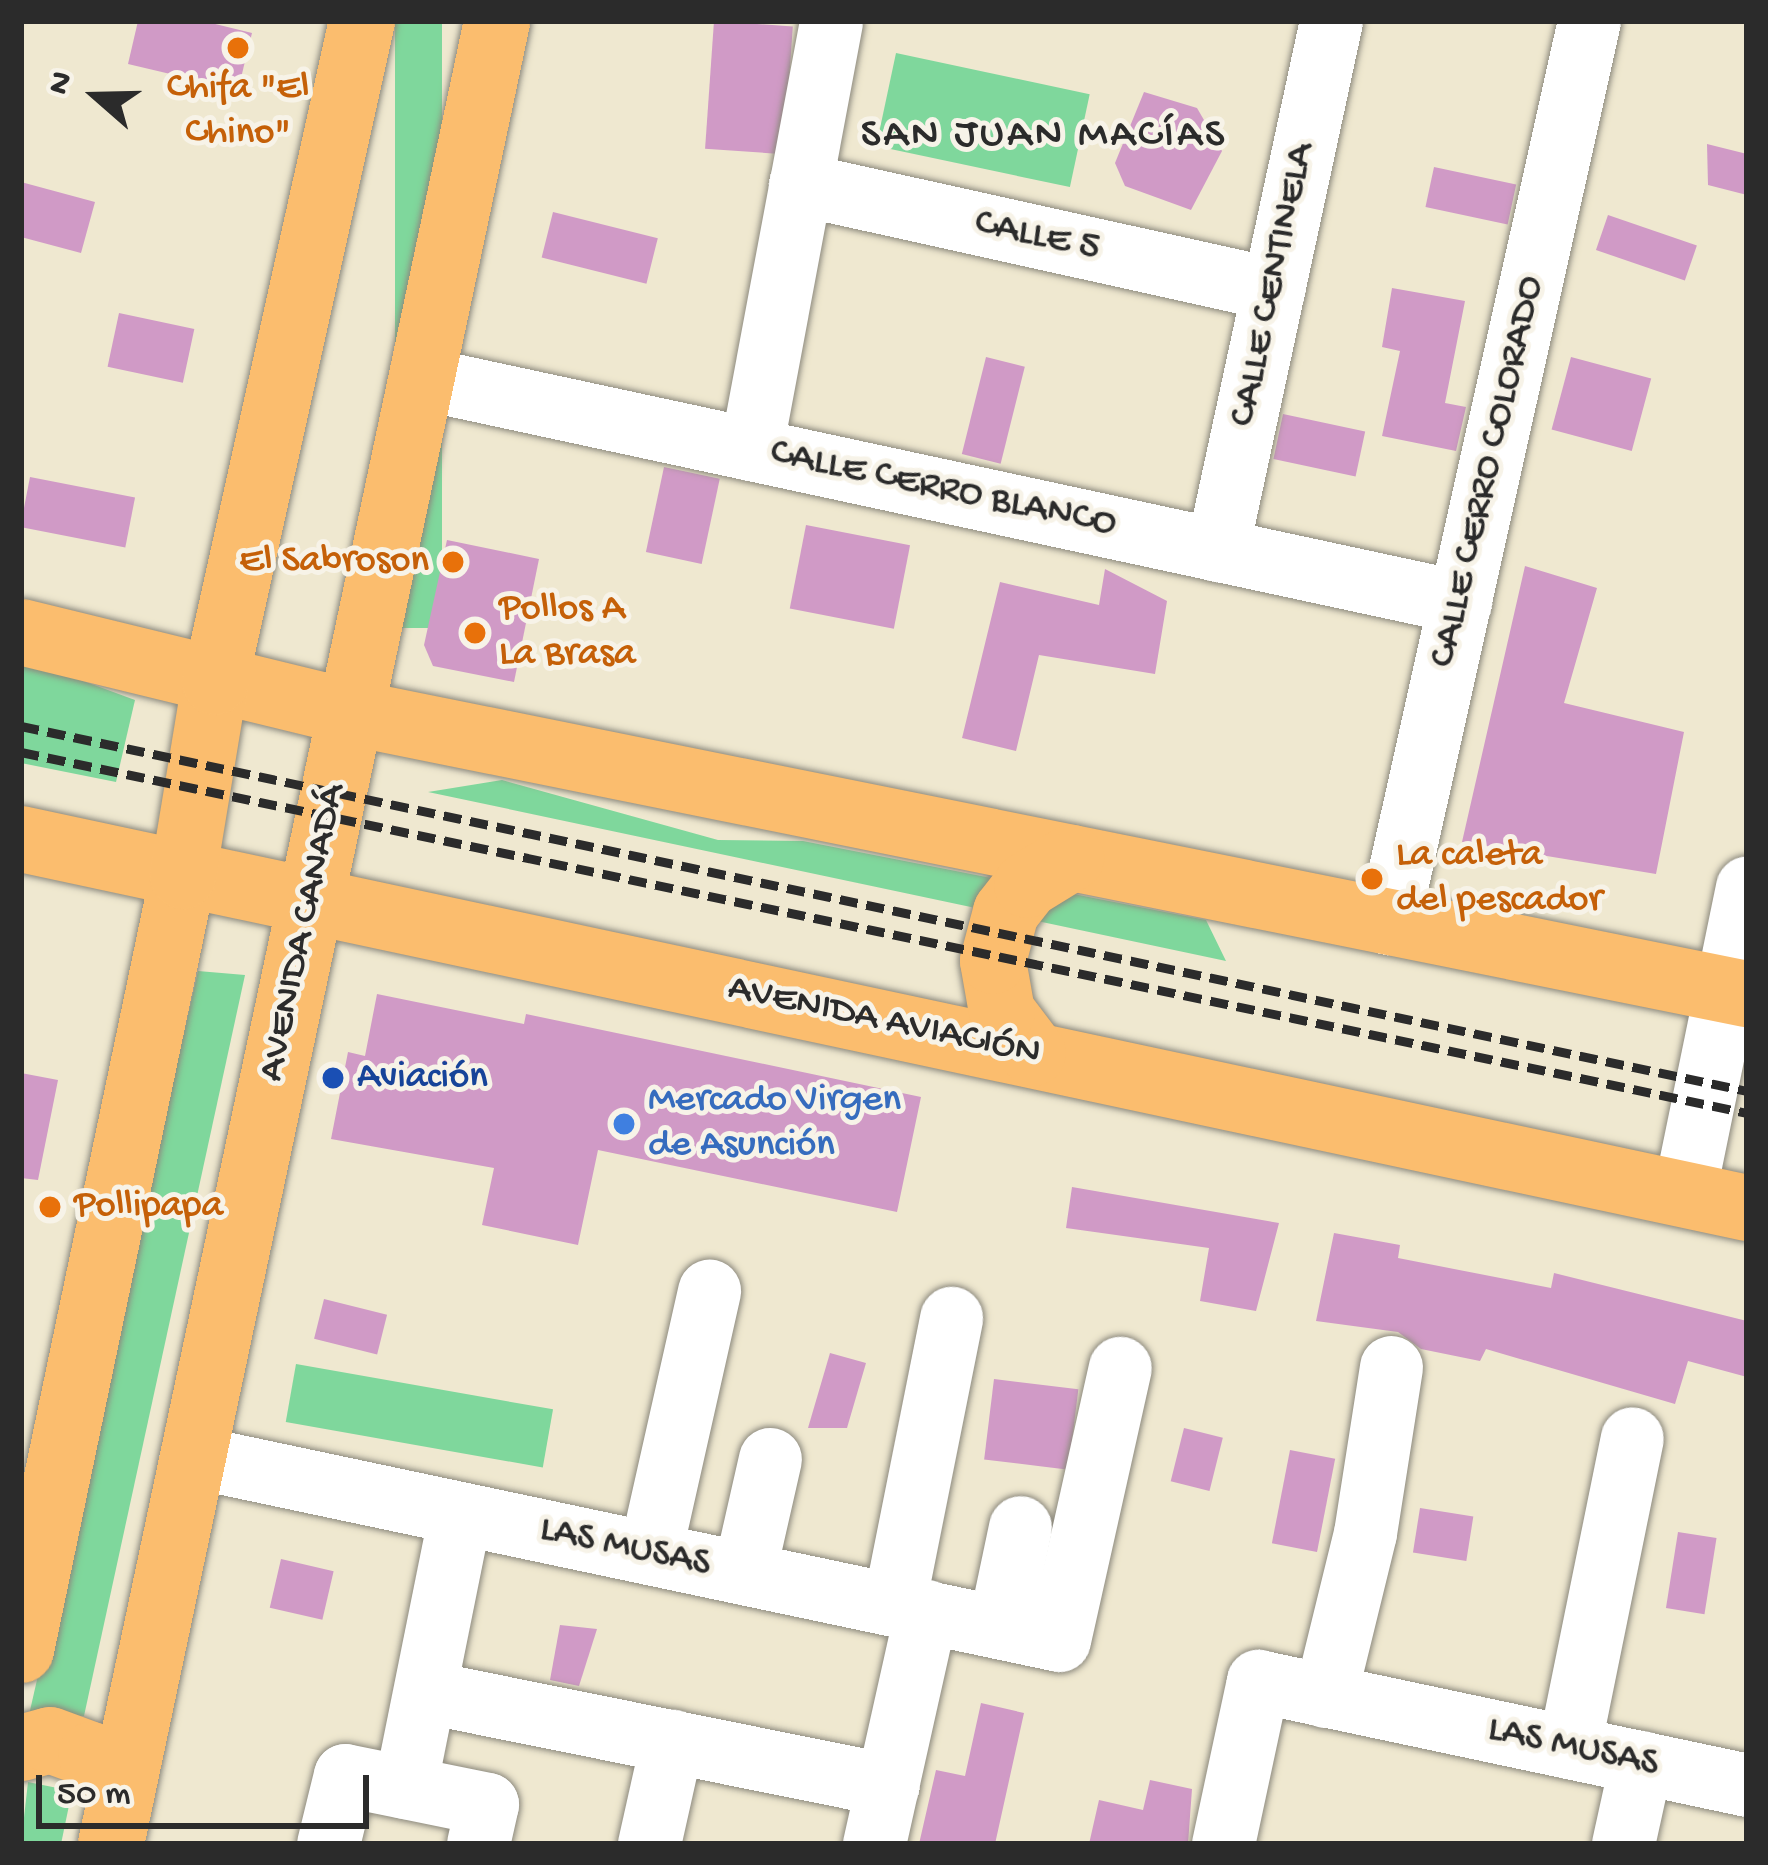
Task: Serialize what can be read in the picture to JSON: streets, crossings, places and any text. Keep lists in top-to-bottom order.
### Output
{
  "streets": {
    "main road": ["AVENIDA CANADÁ", "AVENIDA AVIACIÓN"],
    "street": [
      "CALLE 5",
      "CALLE CENTINELA",
      "CALLE CERRO COLORADO",
      "CALLE CERRO BLANCO",
      "LAS MUSAS"
    ]
  },
  "crossings": [
    ["CALLE 5", "CALLE CENTINELA"],
    ["CALLE CENTINELA", "CALLE CERRO BLANCO"],
    ["CALLE CERRO COLORADO", "CALLE CERRO BLANCO"],
    ["CALLE CERRO BLANCO", "AVENIDA CANADÁ"],
    ["AVENIDA CANADÁ", "AVENIDA AVIACIÓN"],
    ["AVENIDA CANADÁ", "LAS MUSAS"]
  ],
  "districts": ["SAN JUAN MACÍAS"],
  "places": [
    "Chifa \"El Chino\"",
    "El Sabroson",
    "Pollos A La Brasa",
    "La caleta del pescador",
    "Aviación",
    "Mercado Virgen de Asunción",
    "Pollipapa"
  ],
  "scale_bar": "50 m",
  "north": "left"
}
